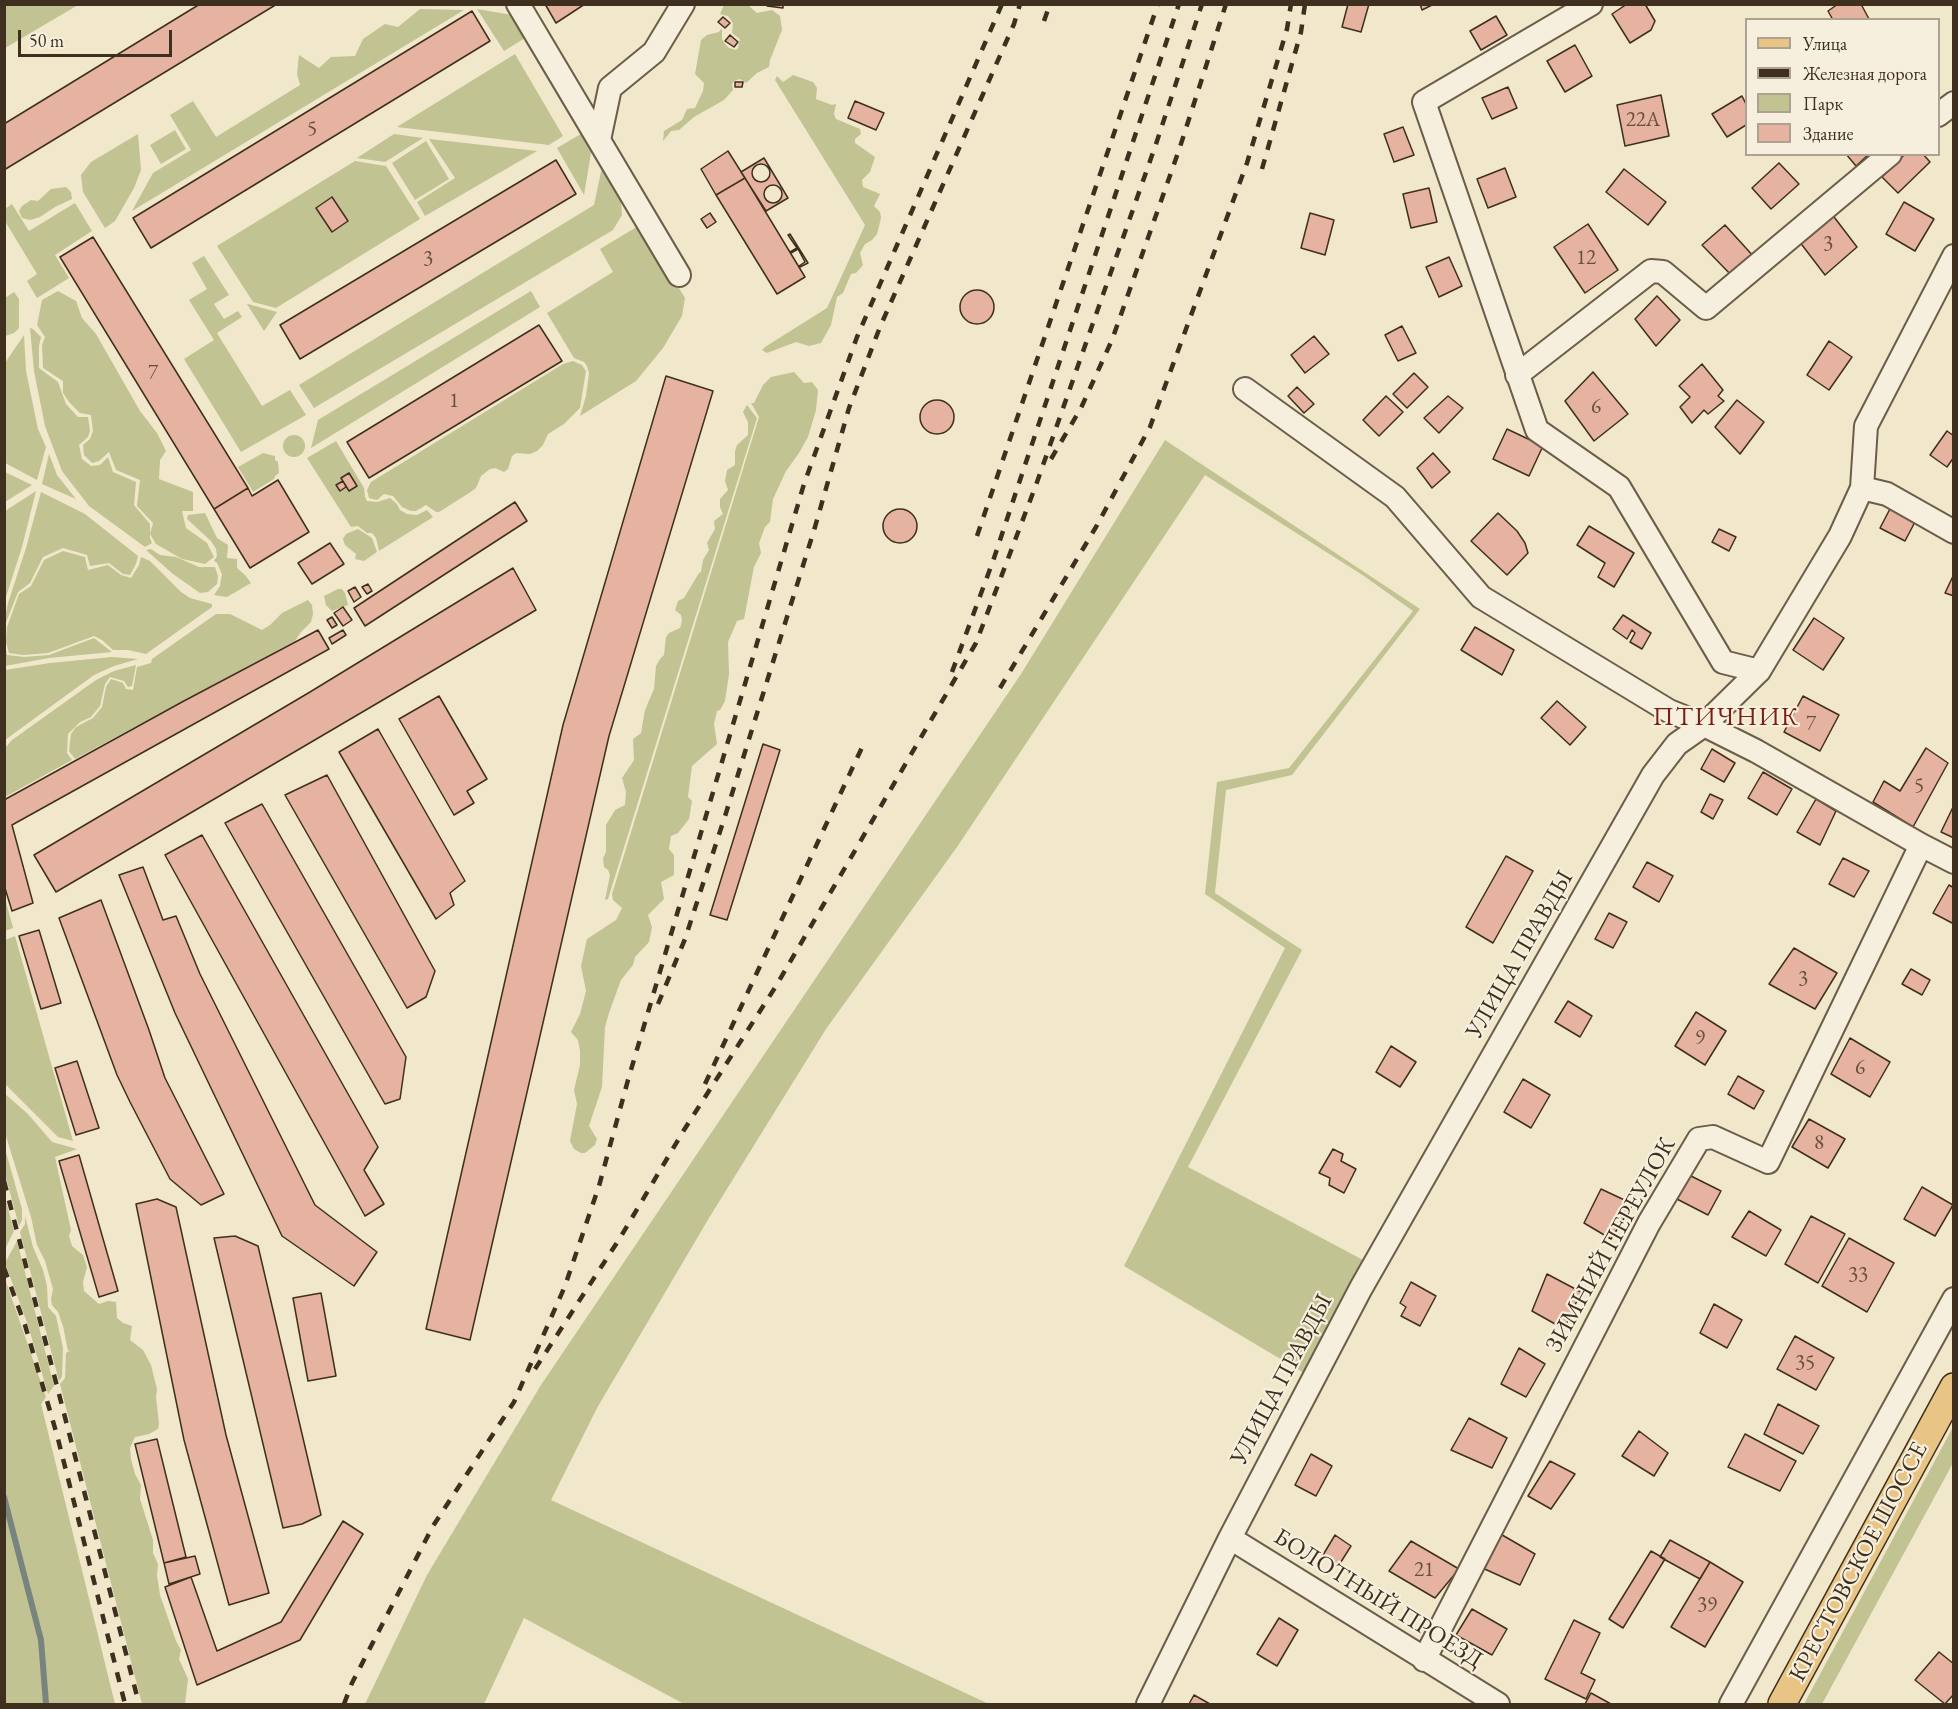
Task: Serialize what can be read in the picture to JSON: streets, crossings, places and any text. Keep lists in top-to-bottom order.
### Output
{
  "streets": {
    "main road": ["КРЕСТОВСКОЕ ШОССЕ"],
    "street": ["УЛИЦА ПРАВДЫ", "ЗИМНИЙ ПЕРЕУЛОК", "БОЛОТНЫЙ ПРОЕЗД"]
  },
  "crossings": [
    ["УЛИЦА ПРАВДЫ", "БОЛОТНЫЙ ПРОЕЗД"],
    ["ЗИМНИЙ ПЕРЕУЛОК", "БОЛОТНЫЙ ПРОЕЗД"]
  ],
  "districts": ["ПТИЧНИК"],
  "house_numbers": [
    "22А",
    "5",
    "3",
    "12",
    "3",
    "7",
    "1",
    "6",
    "7",
    "5",
    "3",
    "9",
    "6",
    "8",
    "33",
    "35",
    "21",
    "39"
  ],
  "legend": [
    "Улица",
    "Железная дорога",
    "Парк",
    "Здание"
  ],
  "scale_bar": "50 m"
}
